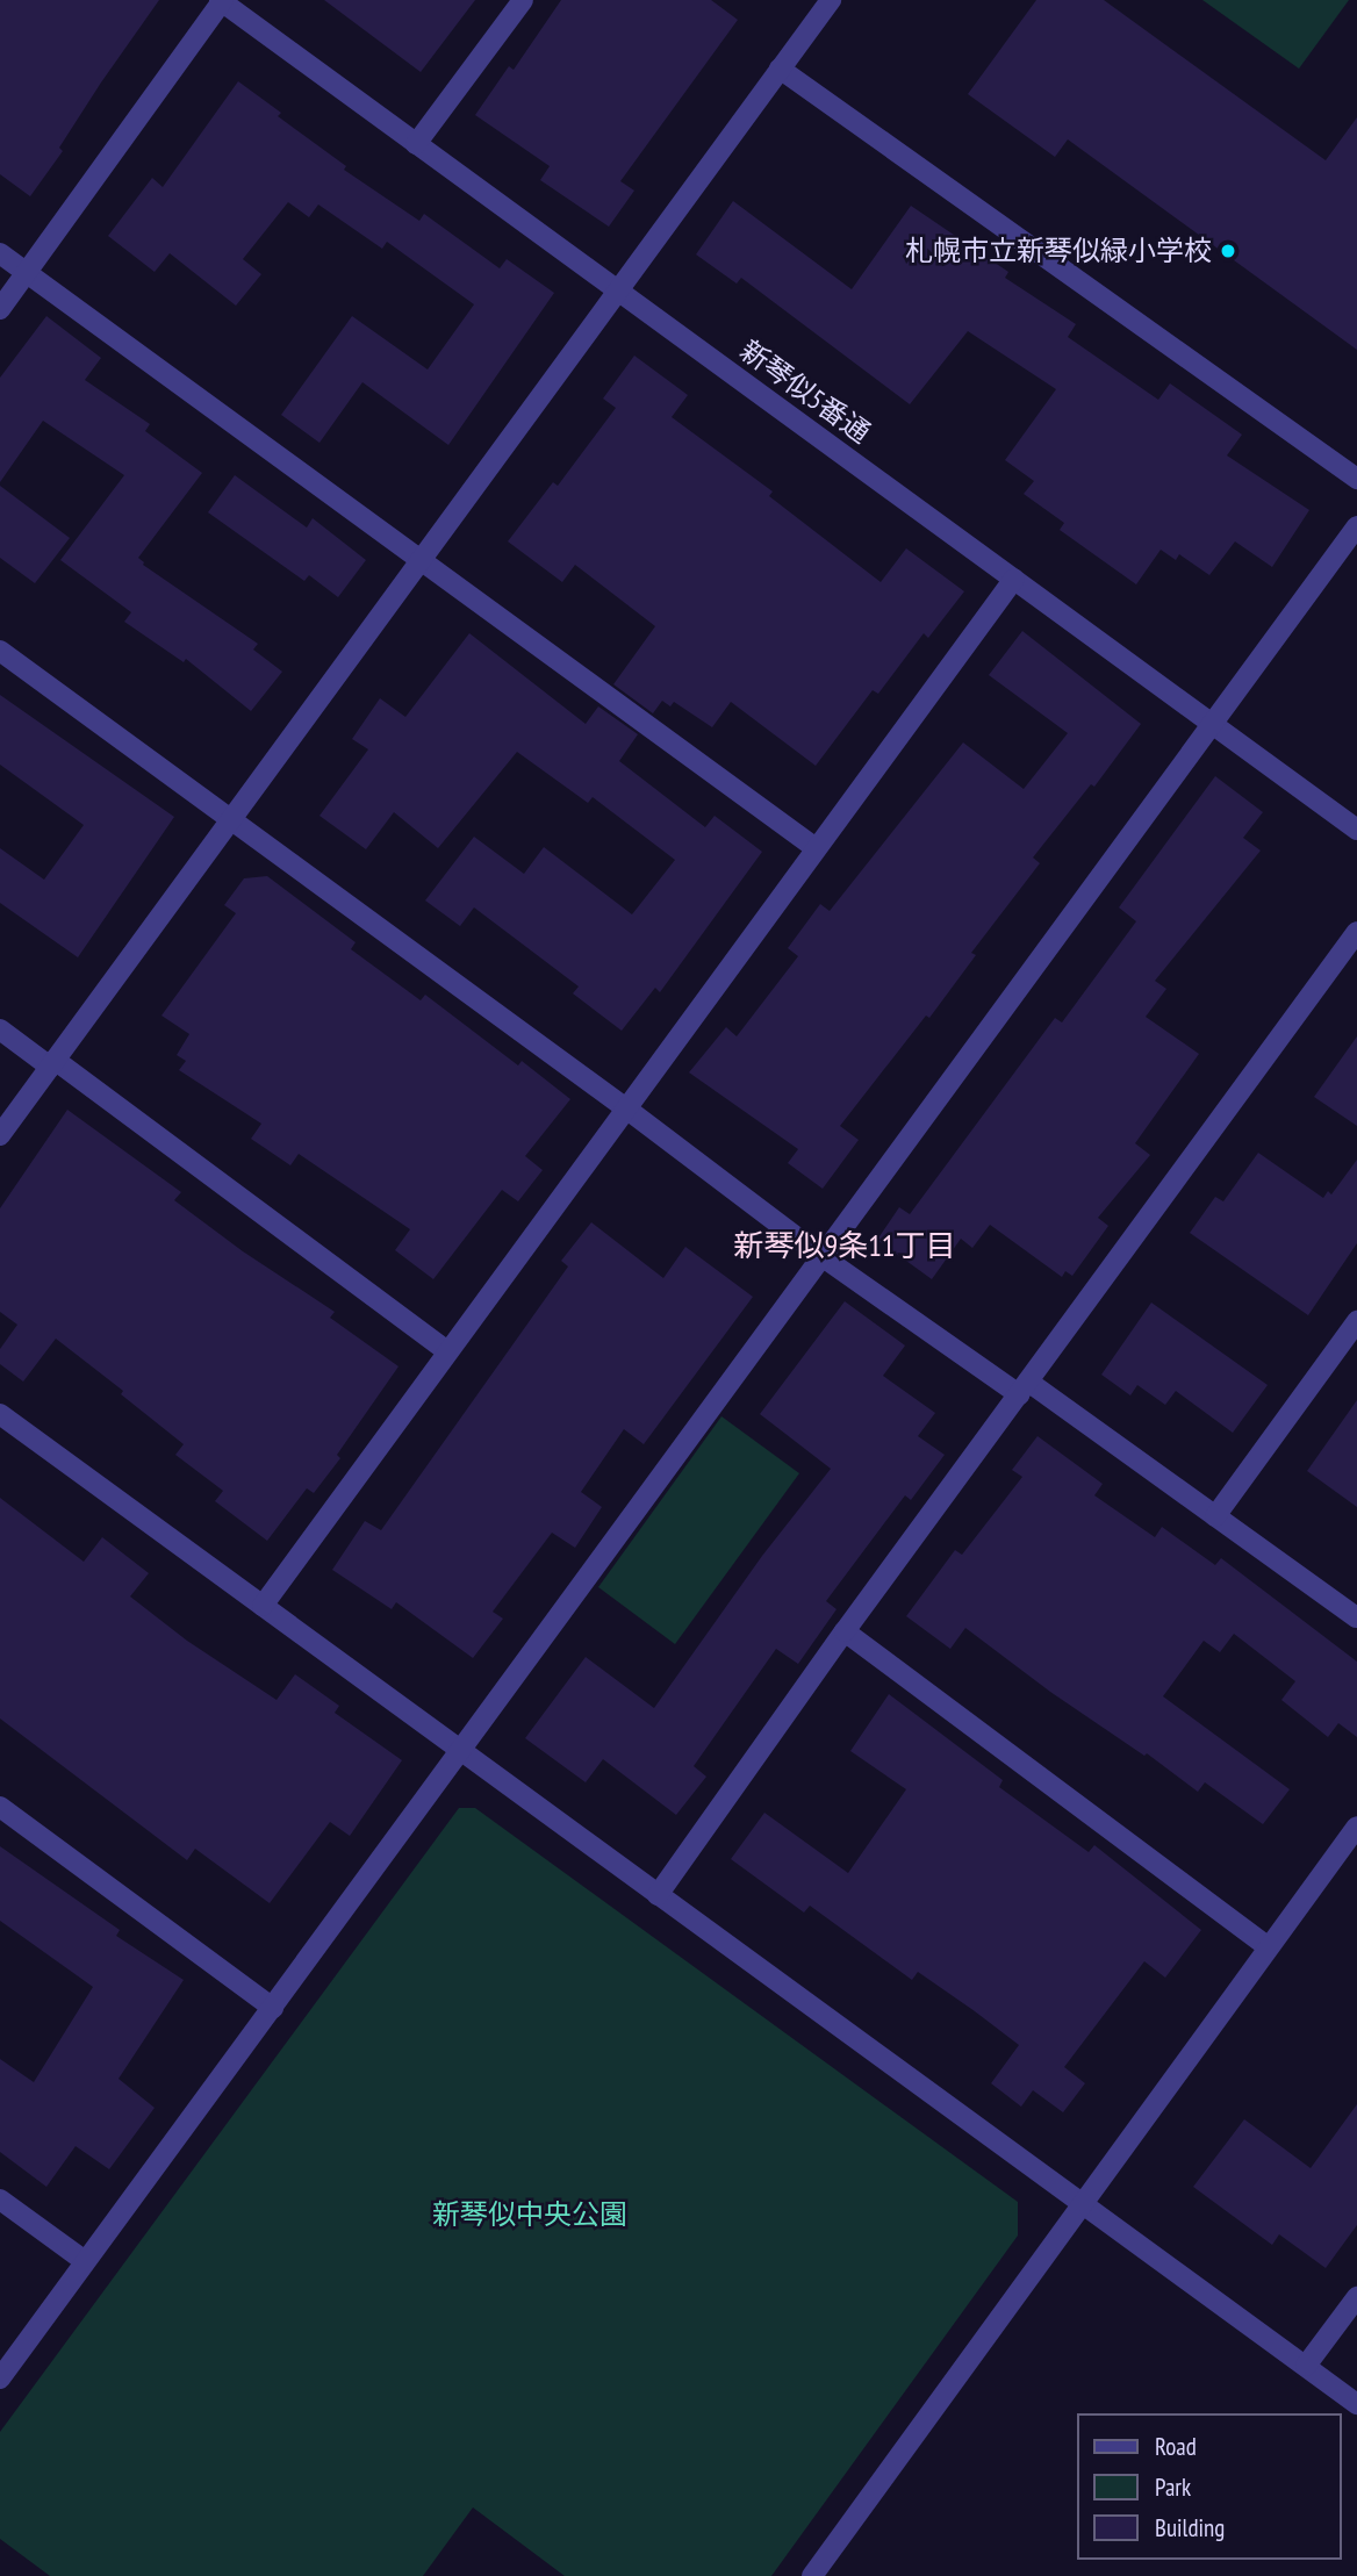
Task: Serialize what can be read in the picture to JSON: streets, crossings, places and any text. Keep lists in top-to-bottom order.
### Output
{
  "streets": {
    "street": ["新琴似5番通"]
  },
  "districts": ["新琴似9条11丁目"],
  "parks": ["新琴似中央公園"],
  "places": ["札幌市立新琴似緑小学校"],
  "legend": ["Road", "Park", "Building"]
}
